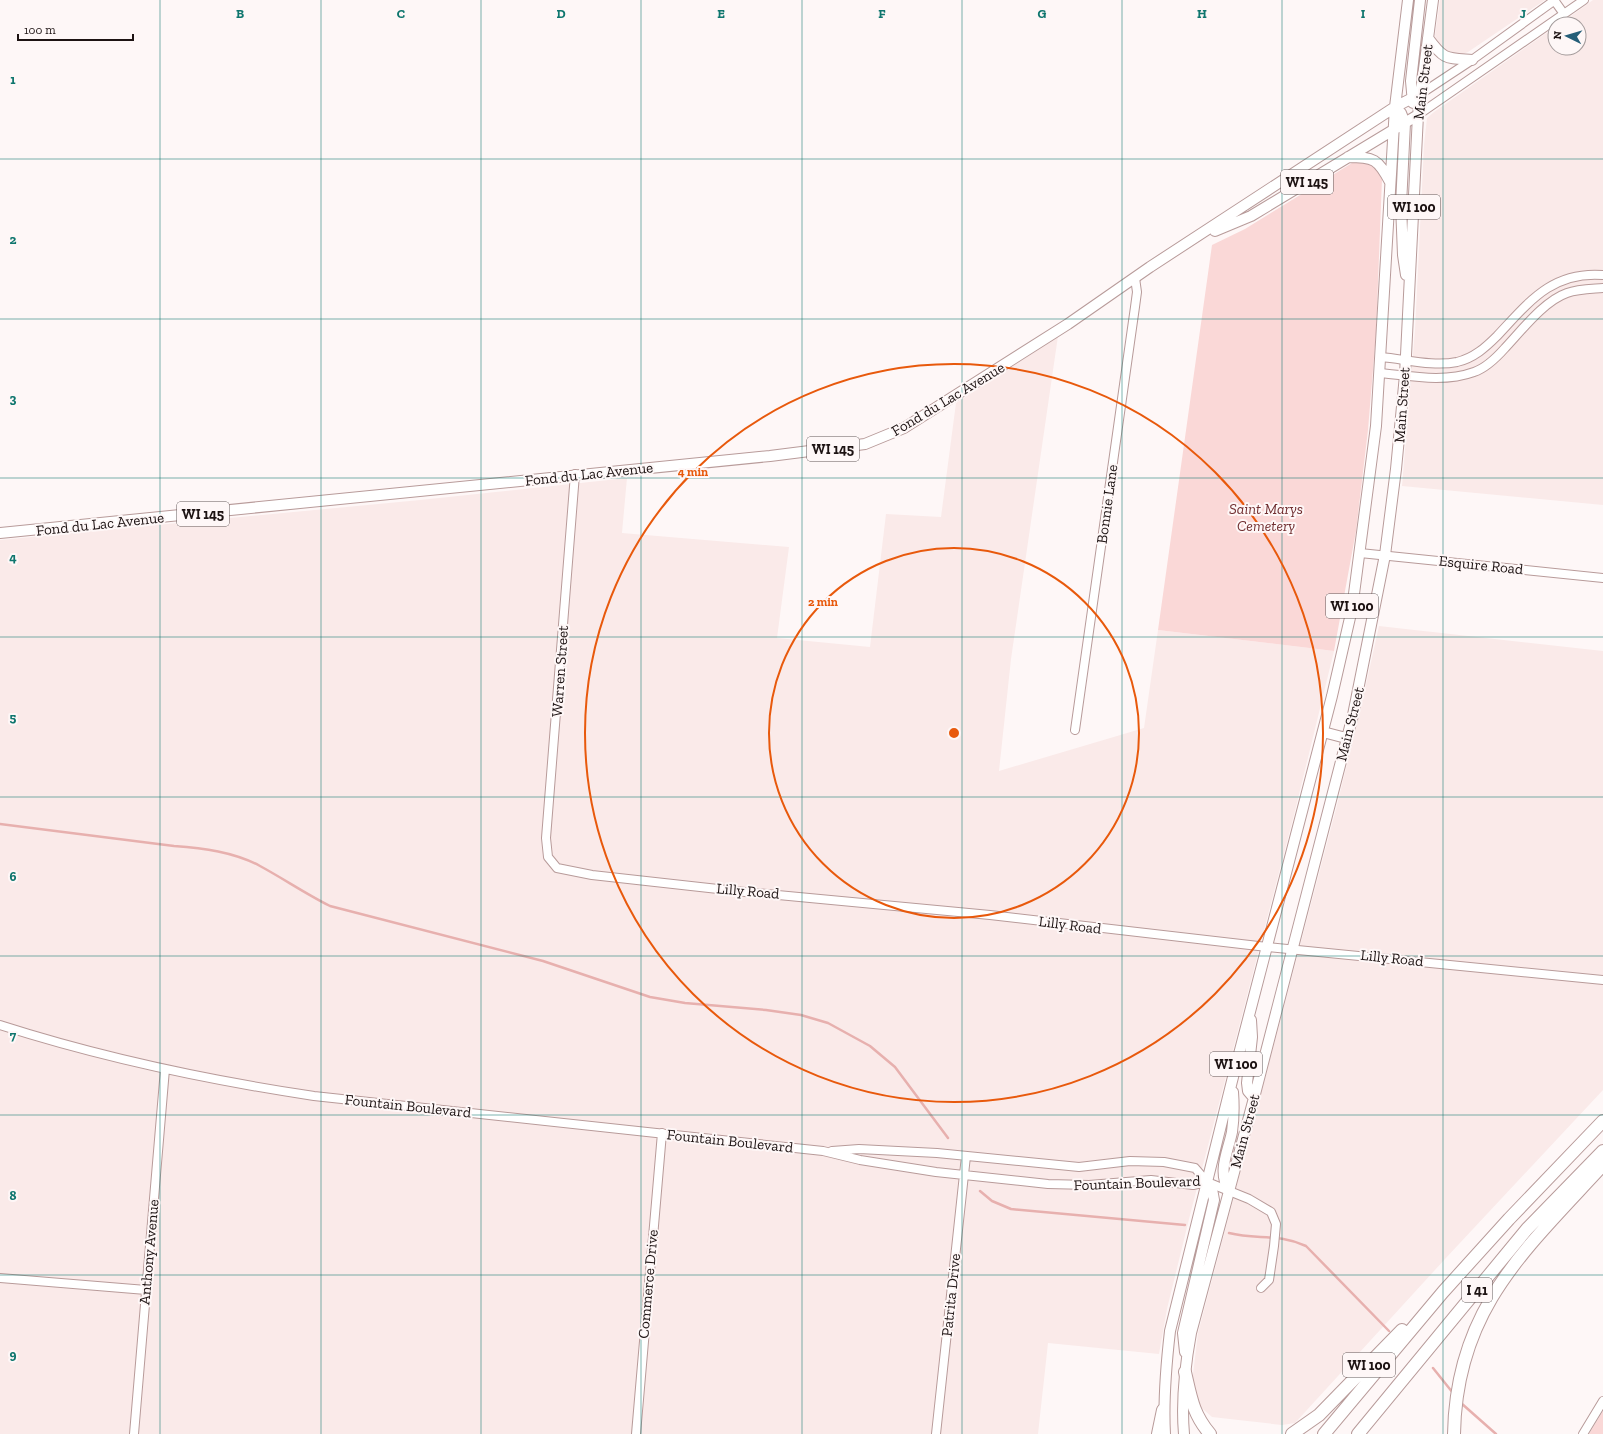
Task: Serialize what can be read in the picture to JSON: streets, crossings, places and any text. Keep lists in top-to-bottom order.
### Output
{
  "streets": {
    "highway": ["WI 100", "I 41"],
    "main road": ["Main Street", "WI 145", "Fond du Lac Avenue"],
    "street": [
      "Bonnie Lane",
      "Esquire Road",
      "Warren Street",
      "Lilly Road",
      "Fountain Boulevard",
      "Anthony Avenue",
      "Commerce Drive",
      "Patrita Drive"
    ]
  },
  "crossings": [
    ["Main Street", "WI 100"],
    ["Main Street", "Fond du Lac Avenue"],
    ["Main Street", "Esquire Road"],
    ["Main Street", "Lilly Road"],
    ["Main Street", "Fountain Boulevard"],
    ["WI 100", "I 41"],
    ["Fond du Lac Avenue", "Bonnie Lane"],
    ["Fond du Lac Avenue", "Warren Street"],
    ["Warren Street", "Lilly Road"],
    ["Fountain Boulevard", "Anthony Avenue"],
    ["Fountain Boulevard", "Commerce Drive"],
    ["Fountain Boulevard", "Patrita Drive"]
  ],
  "parks": ["Saint Marys Cemetery"],
  "scale_bar": "100 m",
  "north": "left",
  "grid": {
    "columns": [
      "B",
      "C",
      "D",
      "E",
      "F",
      "G",
      "H",
      "I",
      "J"
    ],
    "rows": [
      "1",
      "2",
      "3",
      "4",
      "5",
      "6",
      "7",
      "8",
      "9"
    ]
  },
  "rings": ["4 min", "2 min"]
}
